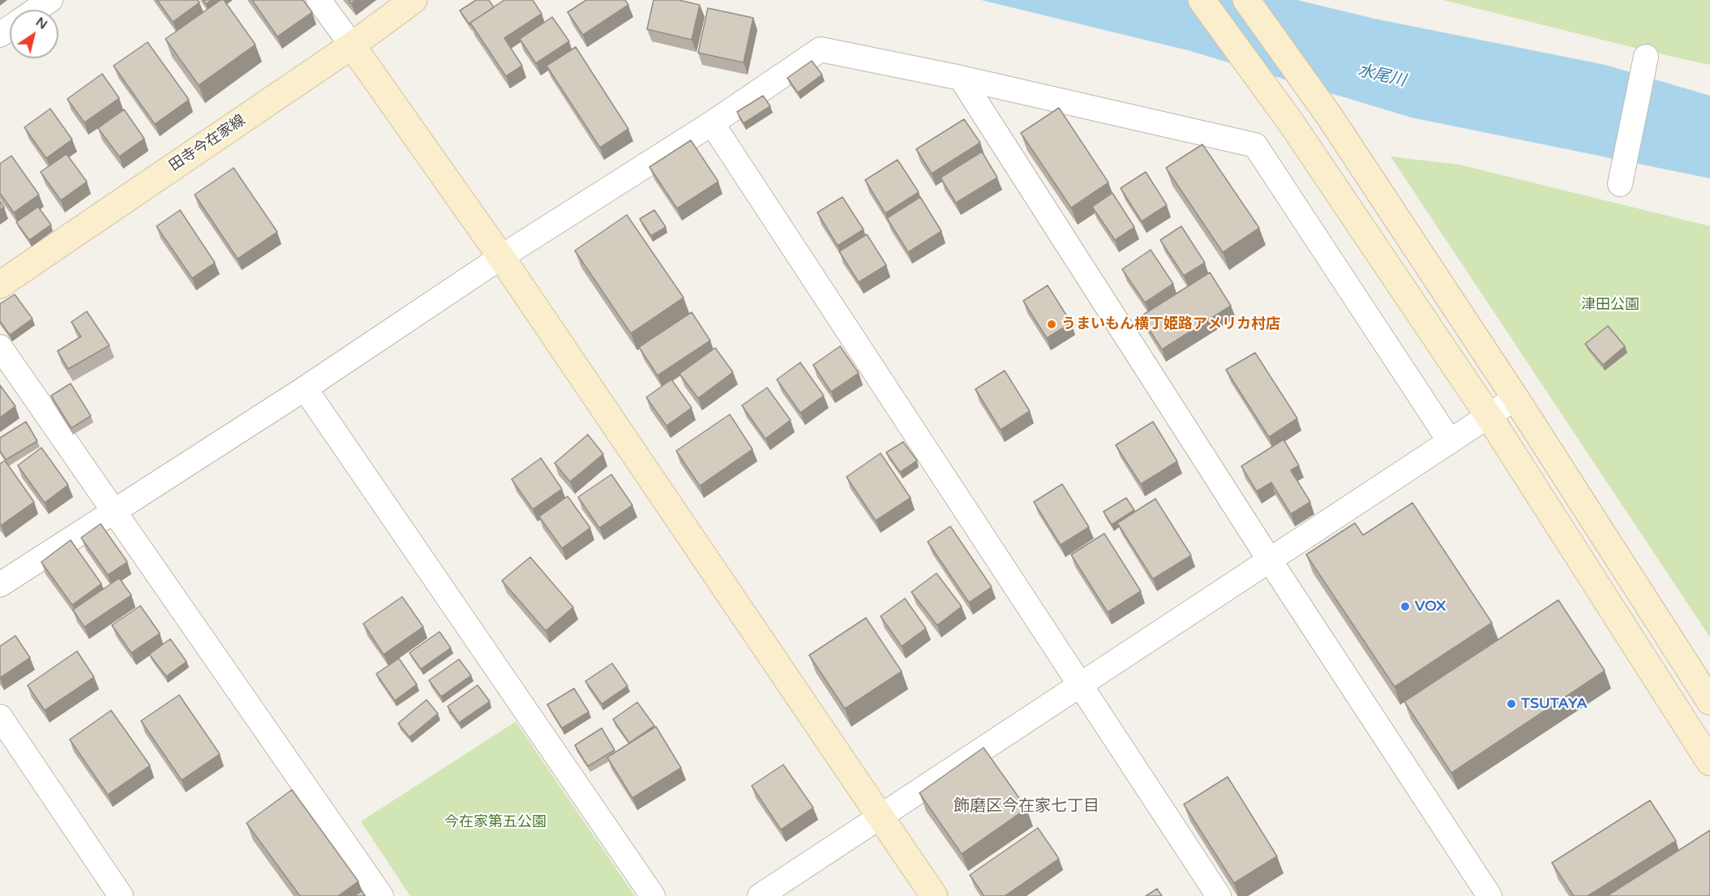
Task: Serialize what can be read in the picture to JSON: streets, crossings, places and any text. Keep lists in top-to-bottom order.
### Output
{
  "streets": {
    "street": ["田寺今在家線"]
  },
  "districts": ["飾磨区今在家七丁目"],
  "water": ["水尾川"],
  "parks": ["津田公園", "今在家第五公園"],
  "places": ["うまいもん横丁姫路アメリカ村店", "VOX", "TSUTAYA"],
  "north": "top right"
}
